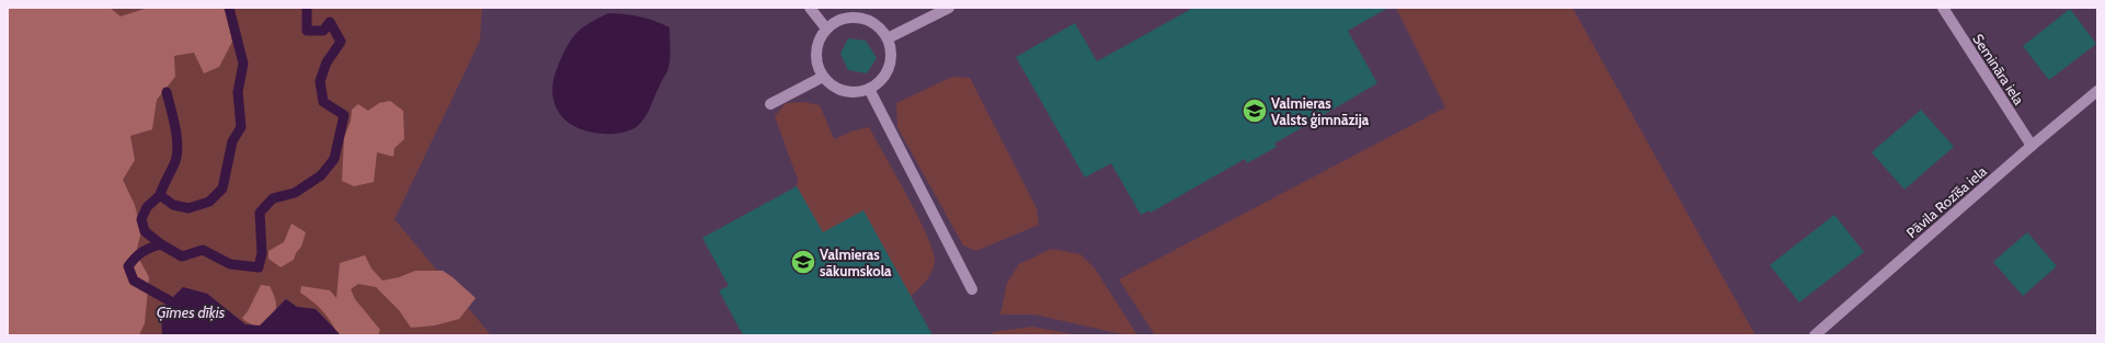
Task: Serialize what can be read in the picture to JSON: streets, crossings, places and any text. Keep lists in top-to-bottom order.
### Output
{
  "streets": {
    "street": ["Semināra iela", "Pāvila Rozīša iela"]
  },
  "crossings": [
    ["Semināra iela", "Pāvila Rozīša iela"]
  ],
  "water": ["Ģīmes dīķis"],
  "places": {
    "school or university": ["Valmieras Valsts ģimnāzija", "Valmieras sākumskola"]
  }
}
